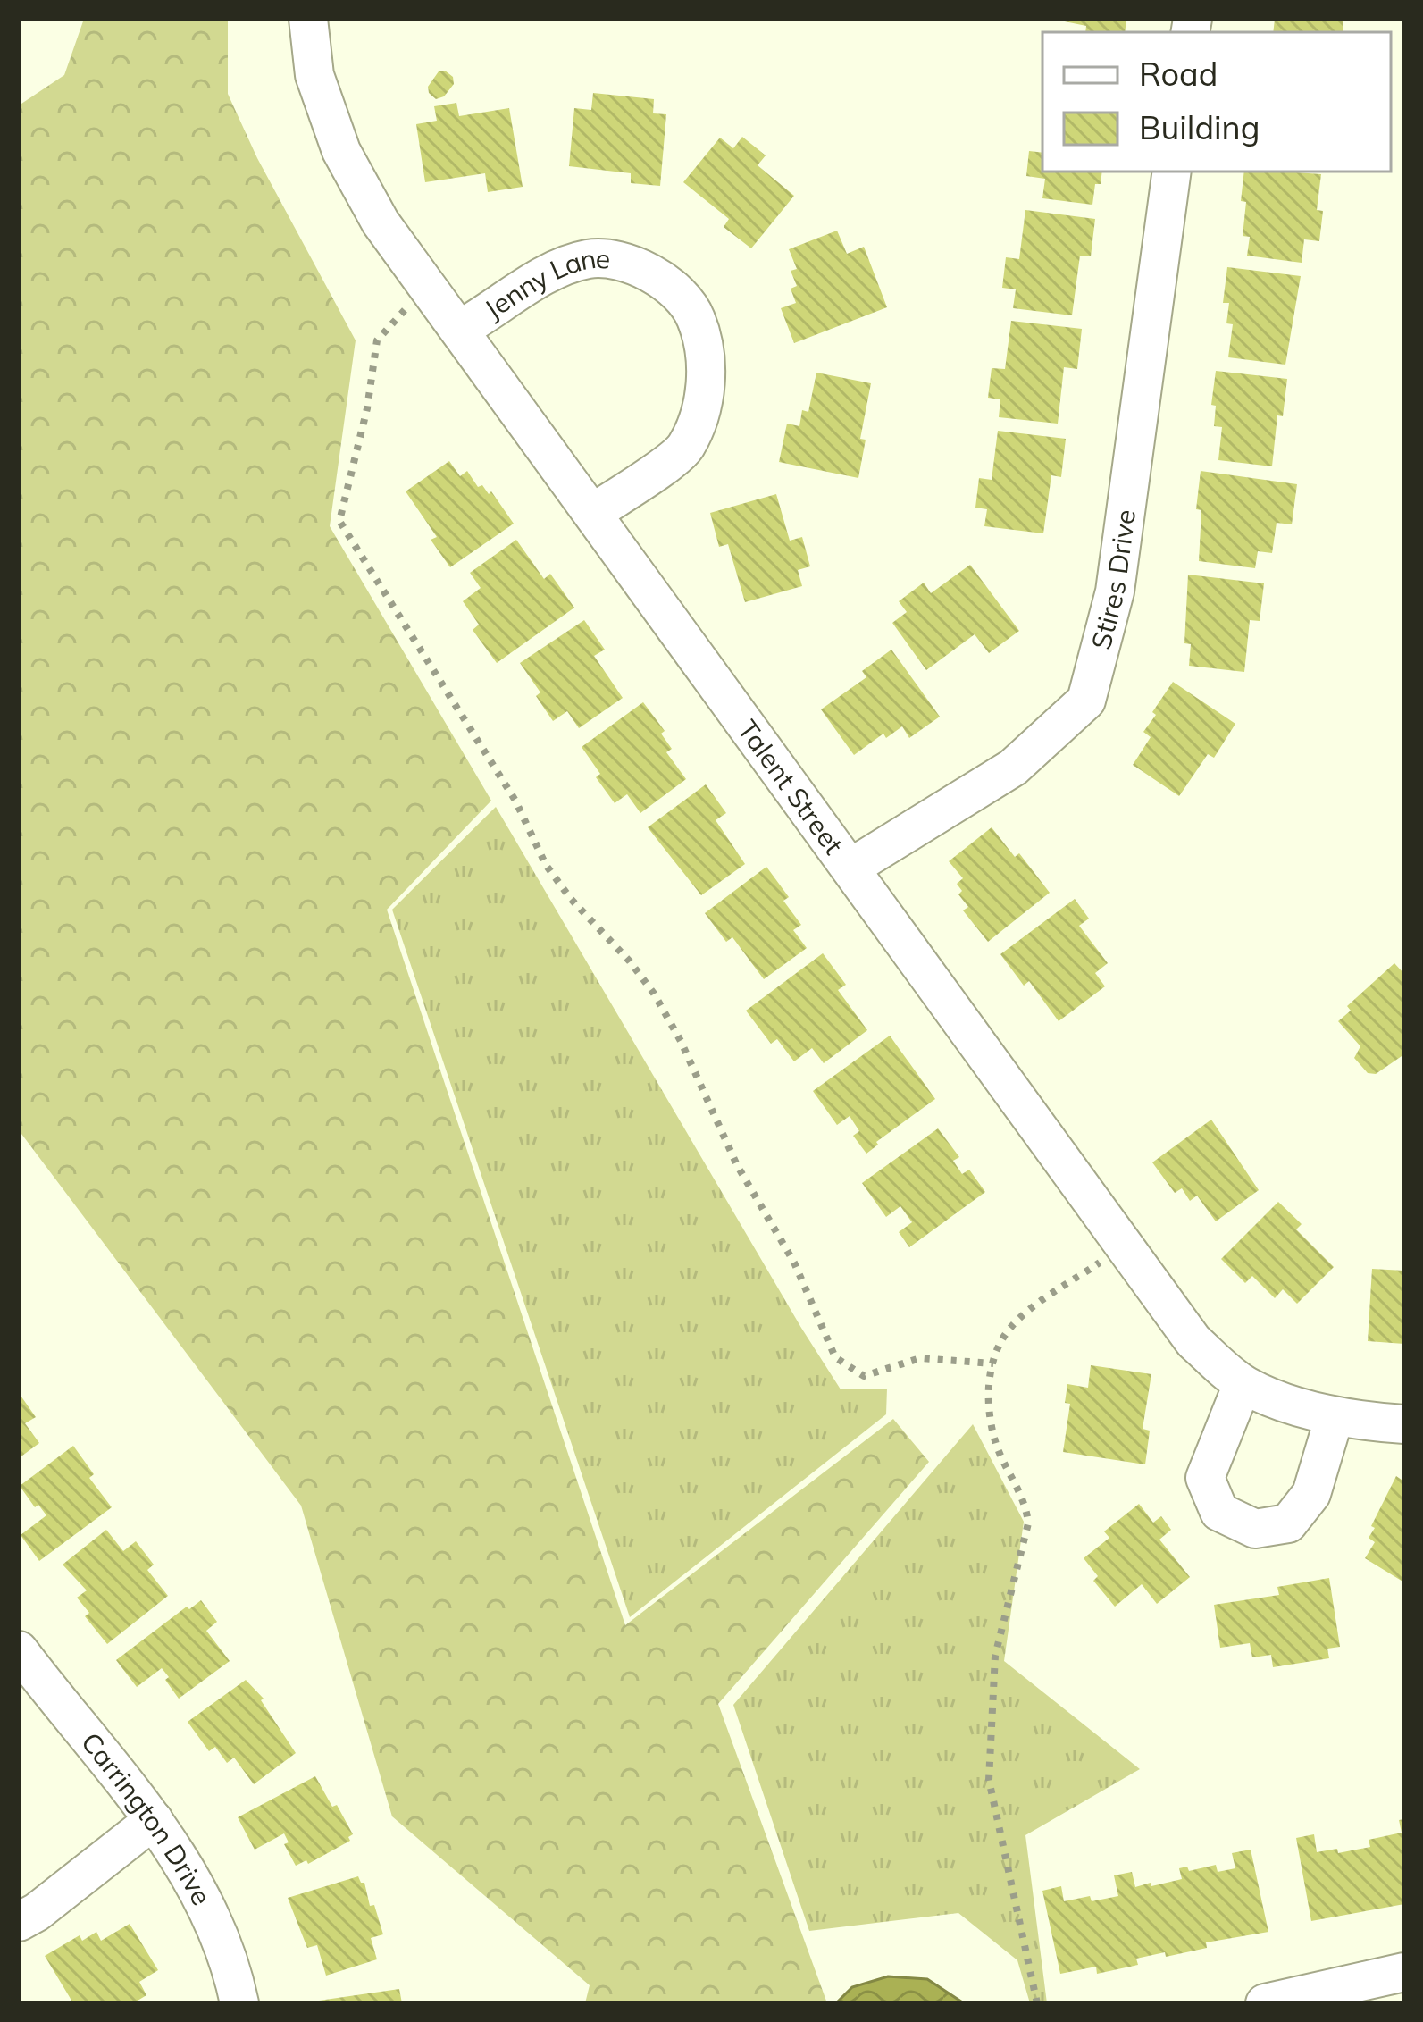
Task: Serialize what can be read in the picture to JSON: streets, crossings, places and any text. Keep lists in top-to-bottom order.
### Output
{
  "streets": {
    "street": [
      "Jenny Lane",
      "Stires Drive",
      "Talent Street",
      "Carrington Drive"
    ]
  },
  "crossings": [
    ["Jenny Lane", "Talent Street"],
    ["Stires Drive", "Talent Street"]
  ],
  "legend": ["Road", "Building"]
}
